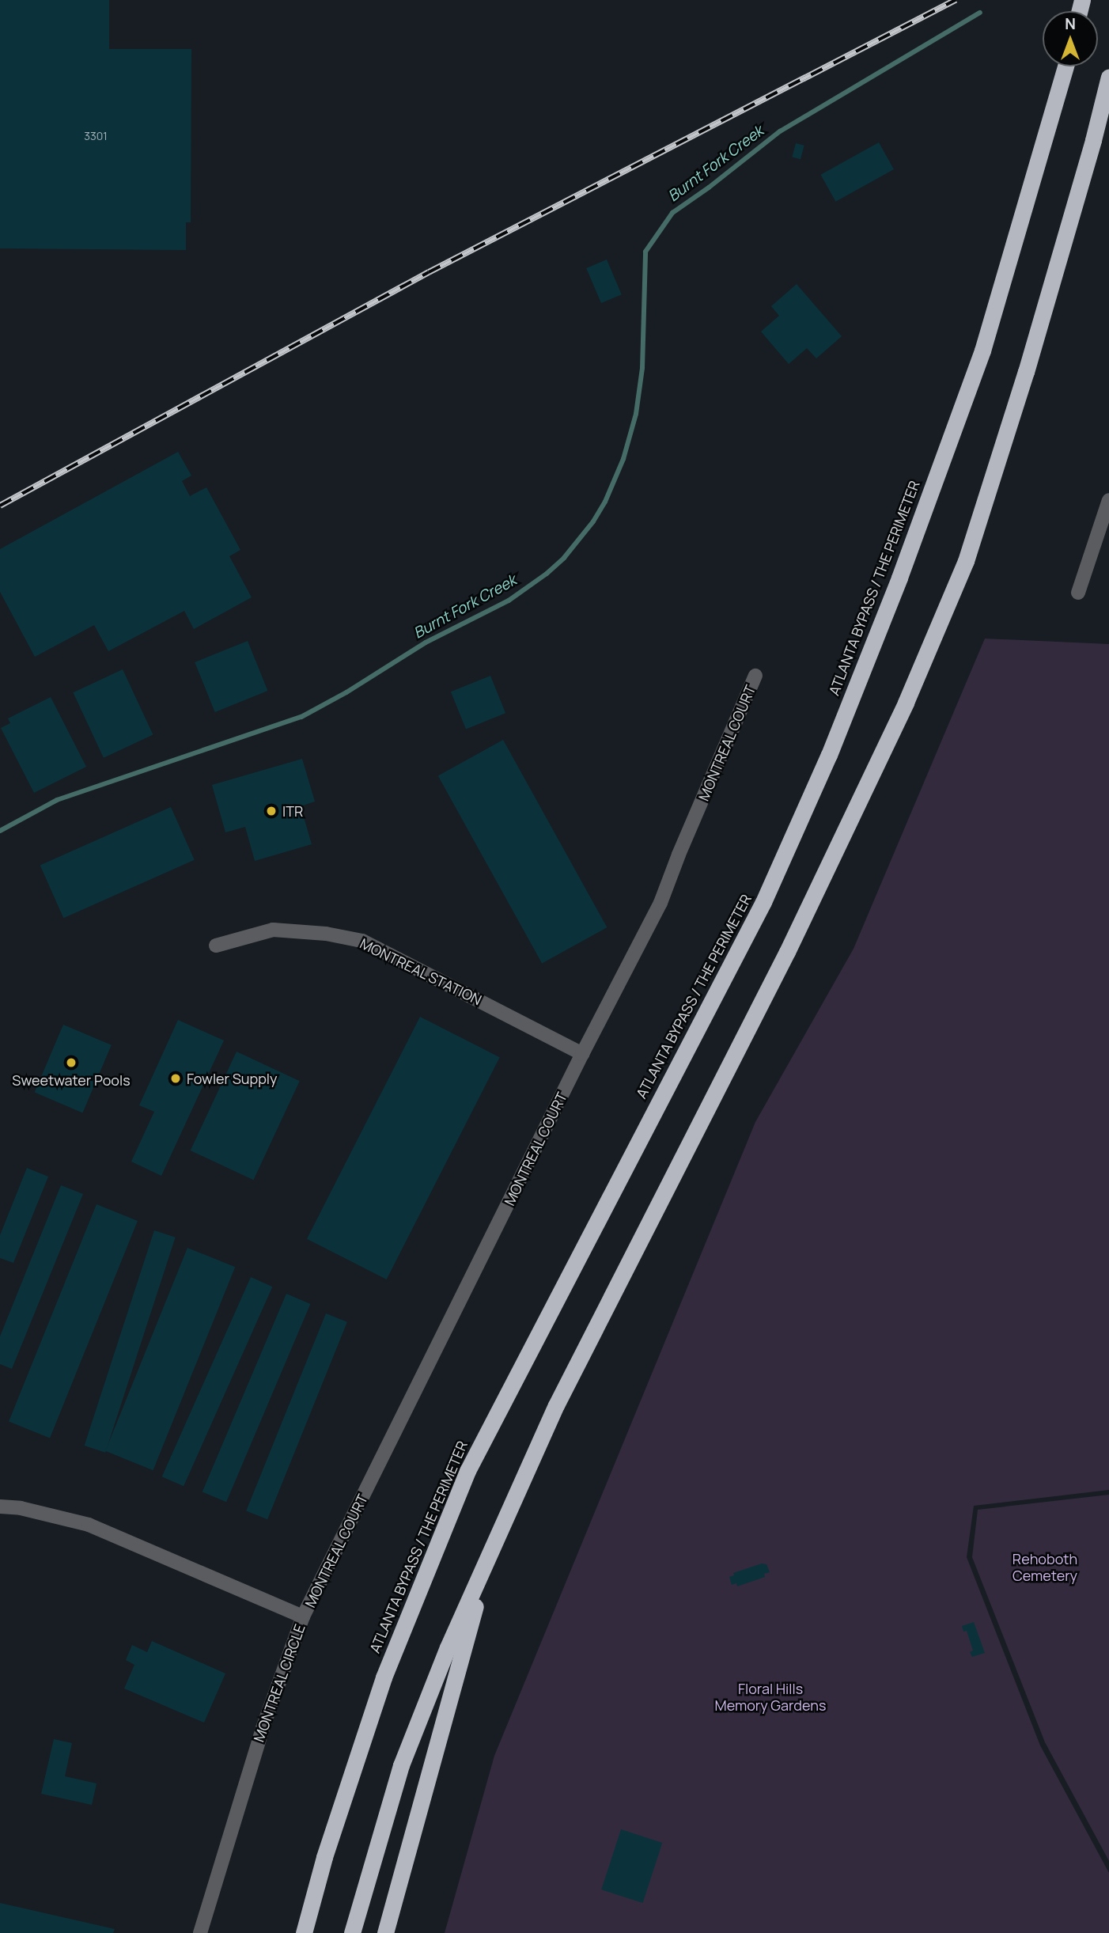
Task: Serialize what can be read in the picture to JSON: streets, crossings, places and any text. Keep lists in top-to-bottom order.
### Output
{
  "streets": {
    "highway": ["ATLANTA BYPASS / THE PERIMETER"],
    "street": ["MONTREAL COURT", "MONTREAL STATION", "MONTREAL CIRCLE"]
  },
  "crossings": [
    ["MONTREAL COURT", "MONTREAL STATION"],
    ["MONTREAL COURT", "MONTREAL CIRCLE"]
  ],
  "water": ["Burnt Fork Creek"],
  "parks": ["Rehoboth Cemetery", "Floral Hills Memory Gardens"],
  "places": ["ITR", "Sweetwater Pools", "Fowler Supply"],
  "house_numbers": ["3301"],
  "north": "top"
}
